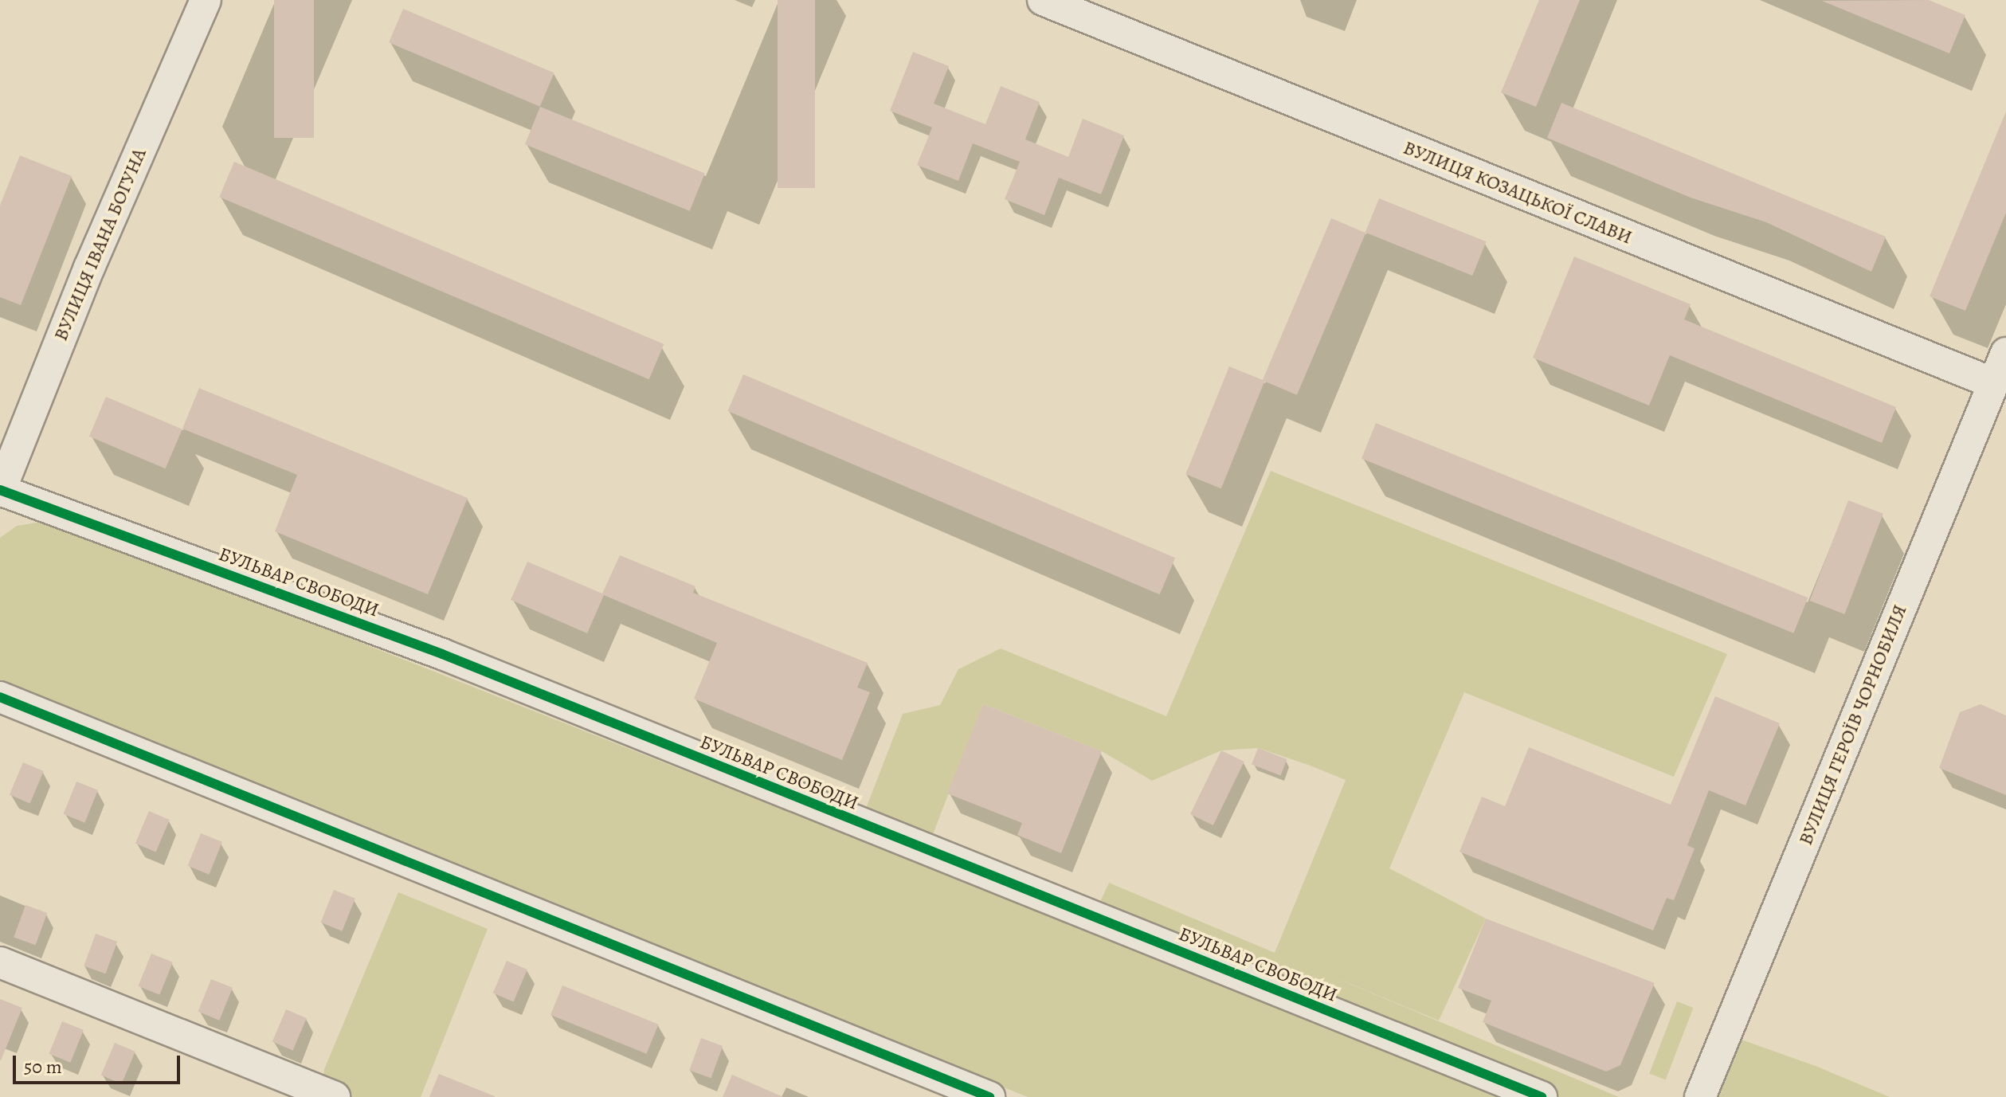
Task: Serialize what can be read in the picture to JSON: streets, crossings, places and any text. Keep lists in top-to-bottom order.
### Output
{
  "streets": {
    "street": [
      "ВУЛИЦЯ КОЗАЦЬКОЇ СЛАВИ",
      "ВУЛИЦЯ ІВАНА БОГУНА",
      "БУЛЬВАР СВОБОДИ",
      "ВУЛИЦЯ ГЕРОЇВ ЧОРНОБИЛЯ"
    ]
  },
  "crossings": [
    ["ВУЛИЦЯ КОЗАЦЬКОЇ СЛАВИ", "ВУЛИЦЯ ГЕРОЇВ ЧОРНОБИЛЯ"],
    ["ВУЛИЦЯ ІВАНА БОГУНА", "БУЛЬВАР СВОБОДИ"]
  ],
  "scale_bar": "50 m"
}
